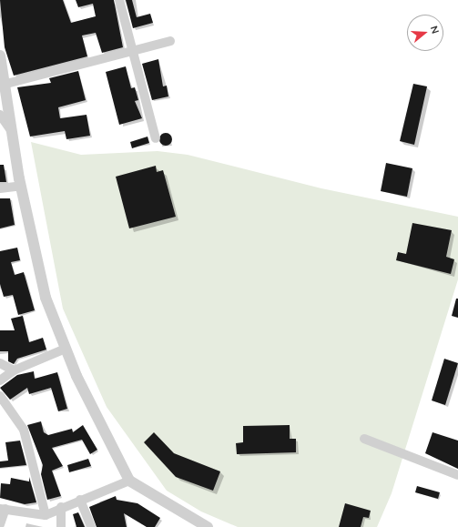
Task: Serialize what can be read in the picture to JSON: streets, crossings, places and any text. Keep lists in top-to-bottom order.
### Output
{
  "north": "right"
}
